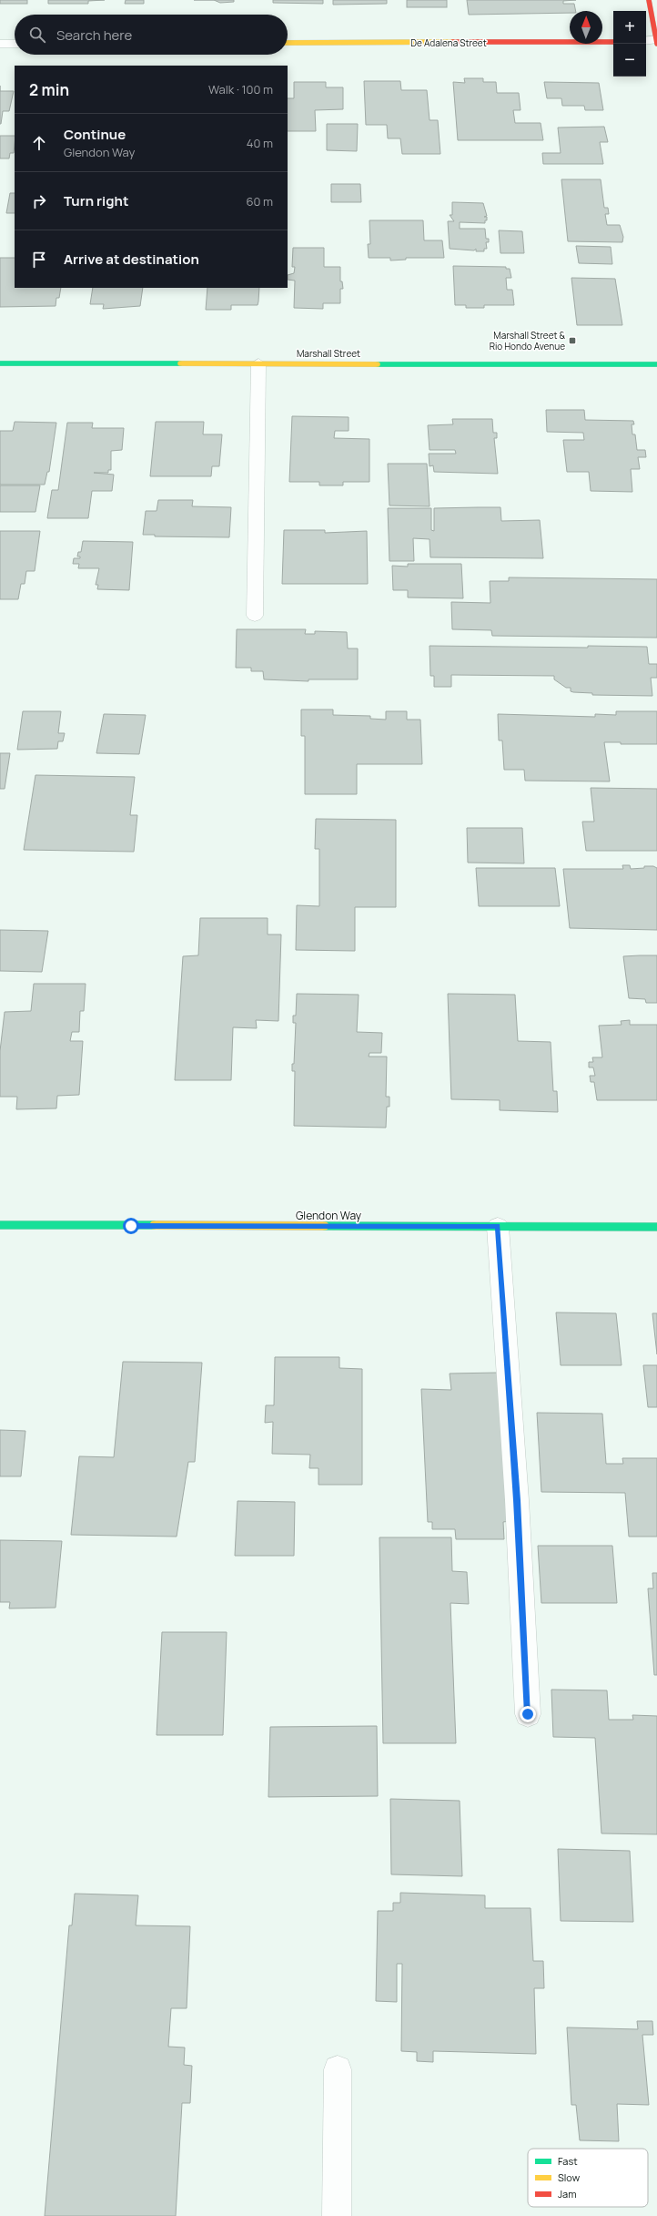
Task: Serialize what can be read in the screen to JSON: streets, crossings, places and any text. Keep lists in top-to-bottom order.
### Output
{
  "streets": {
    "street": ["De Adalena Street", "Marshall Street", "Glendon Way"]
  },
  "places": {
    "transit": ["Marshall Street & Rio Hondo Avenue"]
  },
  "legend": ["Fast", "Slow", "Jam"],
  "north": "top",
  "page": {
    "map_buttons": ["+", "−"],
    "search": "Search here",
    "heading": ["2 min", "Walk · 100 m"],
    "list": [
      ["Continue", "Glendon Way", "40 m"],
      ["Turn right", "60 m"],
      "Arrive at destination"
    ]
  }
}
